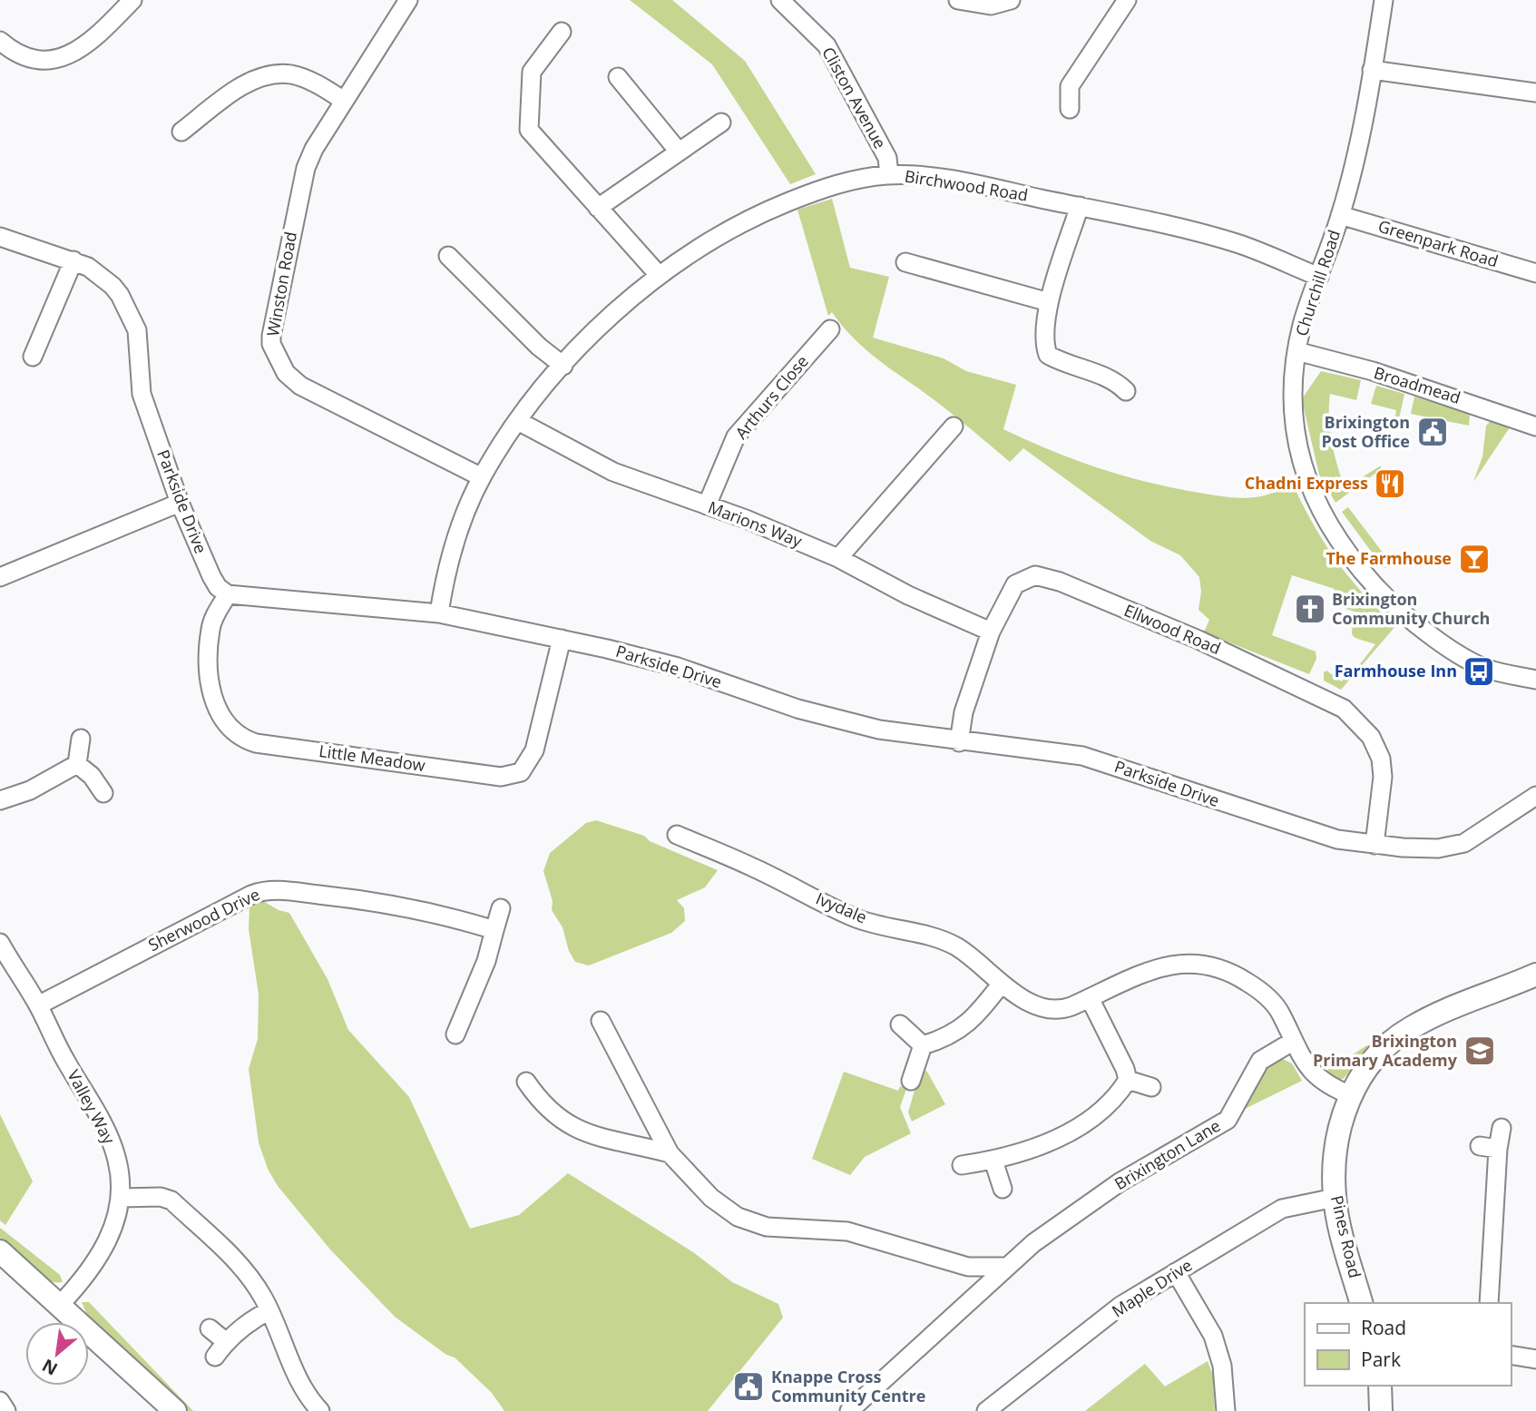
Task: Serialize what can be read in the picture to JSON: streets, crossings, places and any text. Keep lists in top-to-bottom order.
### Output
{
  "streets": {
    "street": [
      "Cliston Avenue",
      "Birchwood Road",
      "Greenpark Road",
      "Churchill Road",
      "Winston Road",
      "Broadmead",
      "Arthurs Close",
      "Parkside Drive",
      "Marions Way",
      "Ellwood Road",
      "Little Meadow",
      "Ivydale",
      "Sherwood Drive",
      "Valley Way",
      "Brixington Lane",
      "Pines Road",
      "Maple Drive"
    ]
  },
  "crossings": [
    ["Cliston Avenue", "Birchwood Road"],
    ["Birchwood Road", "Churchill Road"],
    ["Birchwood Road", "Winston Road"],
    ["Birchwood Road", "Parkside Drive"],
    ["Birchwood Road", "Marions Way"],
    ["Greenpark Road", "Churchill Road"],
    ["Churchill Road", "Broadmead"],
    ["Arthurs Close", "Marions Way"],
    ["Parkside Drive", "Ellwood Road"],
    ["Parkside Drive", "Little Meadow"],
    ["Marions Way", "Ellwood Road"],
    ["Ivydale", "Brixington Lane"],
    ["Sherwood Drive", "Valley Way"],
    ["Pines Road", "Maple Drive"]
  ],
  "places": {
    "public building": ["Brixington Post Office", "Knappe Cross Community Centre"],
    "restaurant": ["Chadni Express"],
    "bar": ["The Farmhouse"],
    "church": ["Brixington Community Church"],
    "bus stop": ["Farmhouse Inn"],
    "school or university": ["Brixington Primary Academy"]
  },
  "legend": ["Road", "Park"],
  "north": "bottom left"
}
